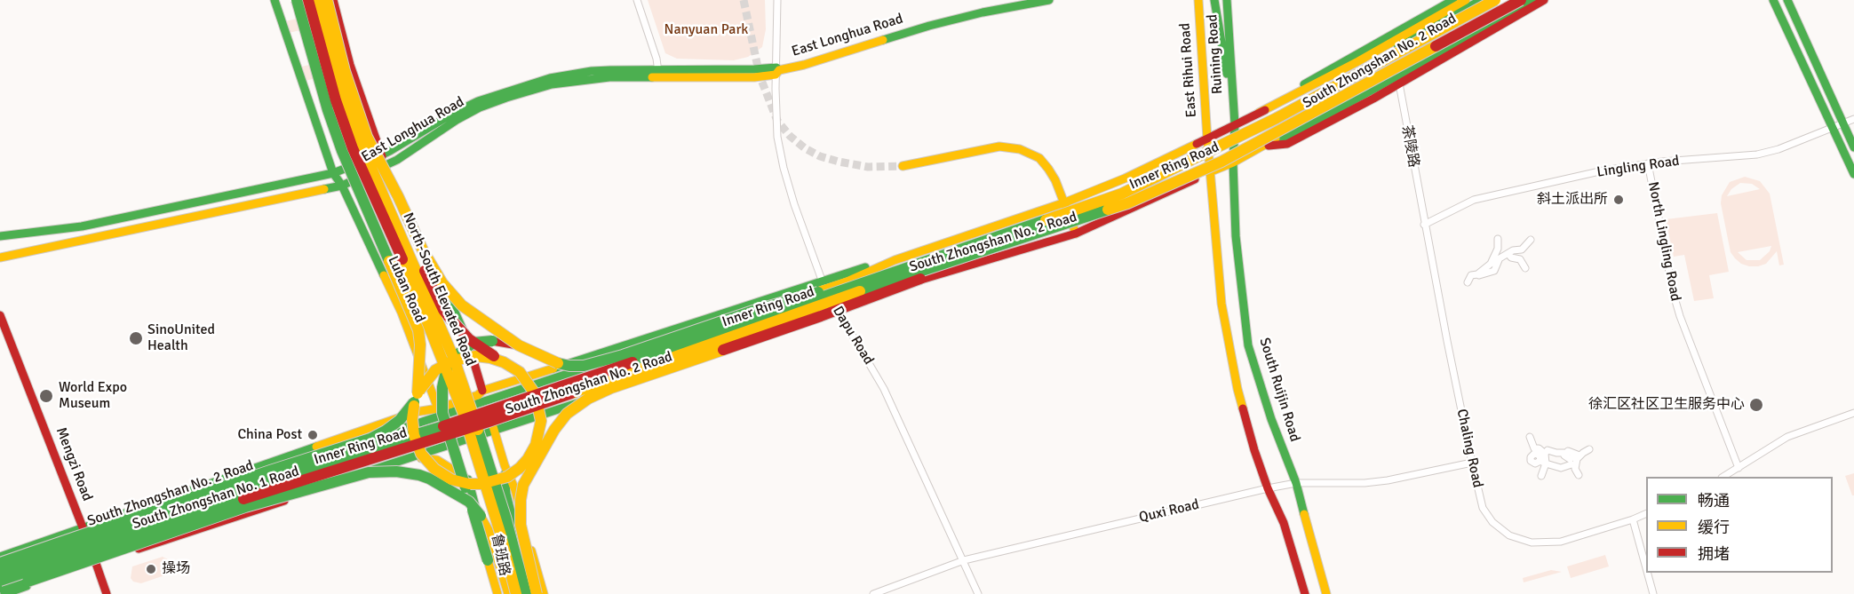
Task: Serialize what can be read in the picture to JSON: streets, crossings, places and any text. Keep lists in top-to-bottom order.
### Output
{
  "streets": {
    "main road": [
      "East Longhua Road",
      "Ruining Road",
      "South Zhongshan No. 2 Road",
      "East Rihui Road",
      "Inner Ring Road",
      "Luban Road",
      "North-South Elevated Road",
      "South Ruijin Road",
      "Mengzi Road",
      "South Zhongshan No. 1 Road",
      "鲁班路"
    ],
    "street": [
      "茶陵路",
      "Lingling Road",
      "North Lingling Road",
      "Dapu Road",
      "Chaling Road",
      "Quxi Road"
    ]
  },
  "crossings": [
    ["East Longhua Road", "Luban Road"],
    ["East Longhua Road", "Dapu Road"],
    ["South Zhongshan No. 2 Road", "East Rihui Road"],
    ["South Zhongshan No. 2 Road", "Luban Road"],
    ["South Zhongshan No. 2 Road", "Dapu Road"],
    ["South Zhongshan No. 2 Road", "South Ruijin Road"],
    ["South Zhongshan No. 2 Road", "Mengzi Road"],
    ["South Zhongshan No. 2 Road", "South Zhongshan No. 1 Road"],
    ["茶陵路", "Lingling Road"],
    ["茶陵路", "Chaling Road"],
    ["Lingling Road", "North Lingling Road"],
    ["Lingling Road", "Chaling Road"],
    ["Luban Road", "South Zhongshan No. 1 Road"],
    ["Luban Road", "鲁班路"],
    ["Dapu Road", "Quxi Road"],
    ["South Ruijin Road", "Quxi Road"],
    ["Chaling Road", "Quxi Road"],
    ["Mengzi Road", "South Zhongshan No. 1 Road"]
  ],
  "parks": ["Nanyuan Park"],
  "places": [
    "斜土派出所",
    "SinoUnited Health",
    "World Expo Museum",
    "徐汇区社区卫生服务中心",
    "China Post",
    "操场"
  ],
  "legend": ["畅通", "缓行", "拥堵"]
}
